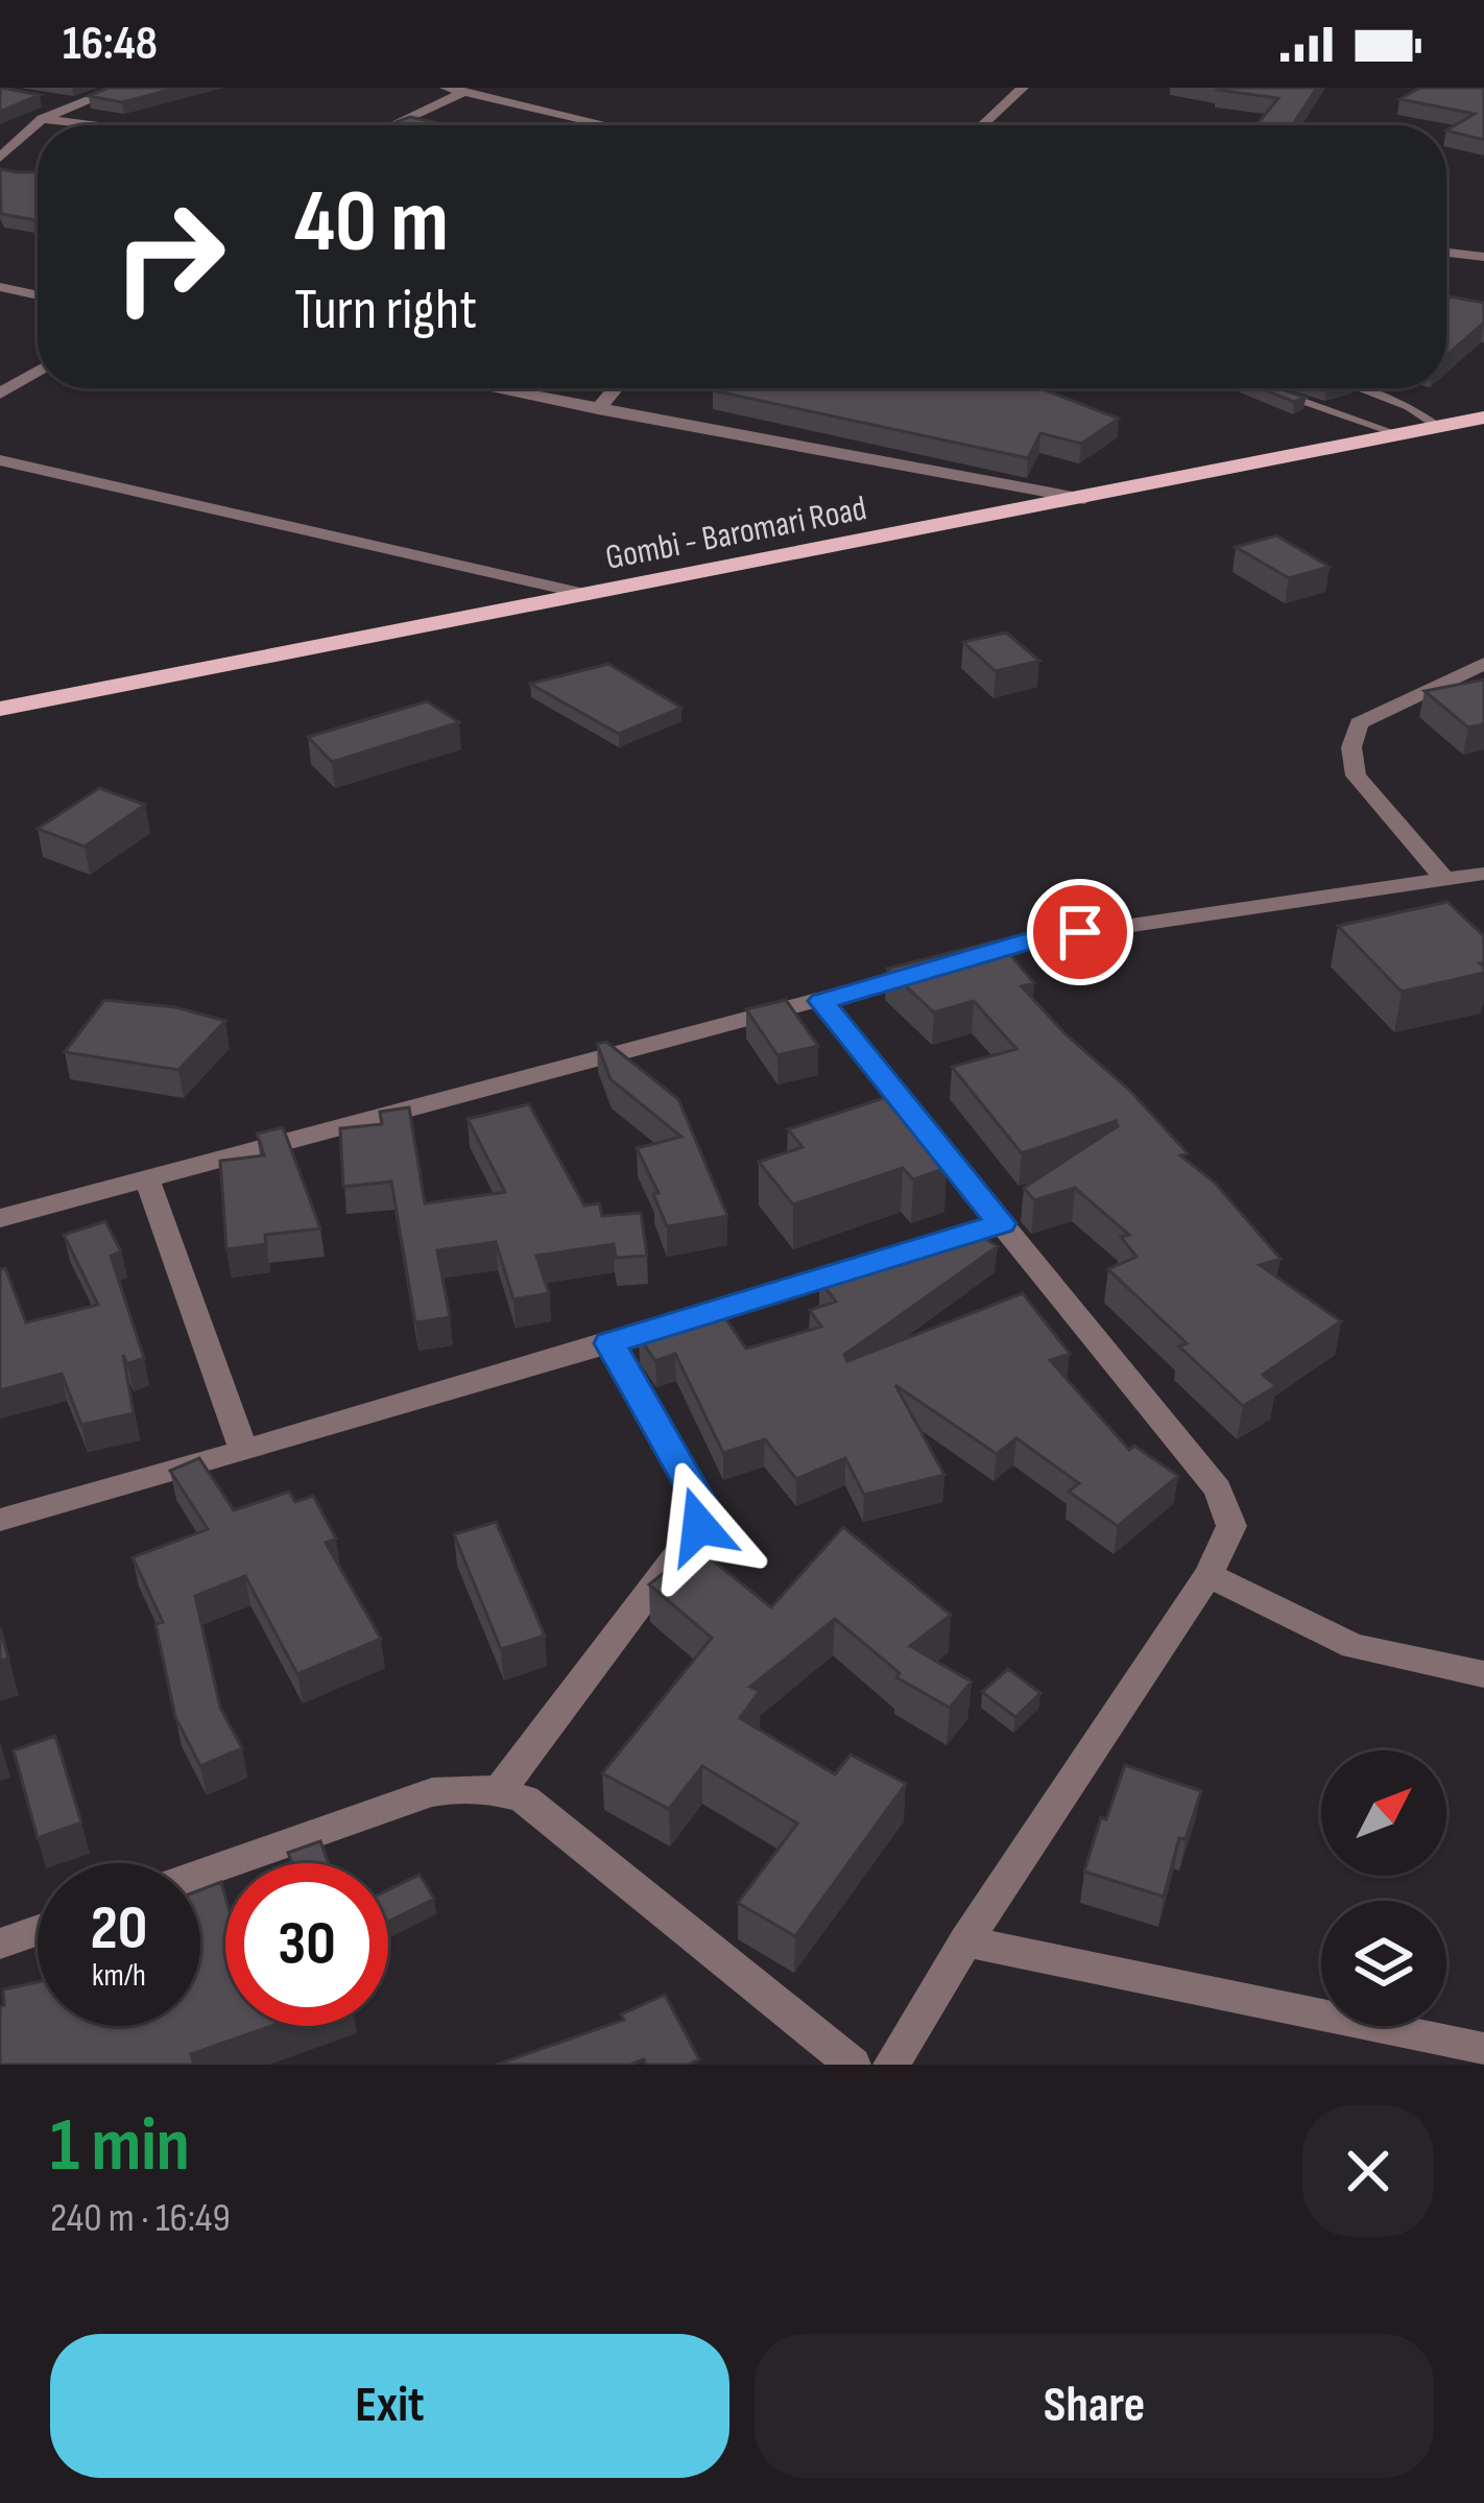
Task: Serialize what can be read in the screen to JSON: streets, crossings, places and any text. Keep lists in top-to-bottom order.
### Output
{
  "streets": {
    "main road": ["Gombi - Baromari Road"]
  },
  "north": "top right",
  "page": {
    "status": "16:48",
    "turn": ["40 m", "Turn right"],
    "speed": "20 km/h",
    "limit": "30",
    "heading": ["1 min", "240 m · 16:49"],
    "buttons": ["Exit", "Share"]
  }
}
